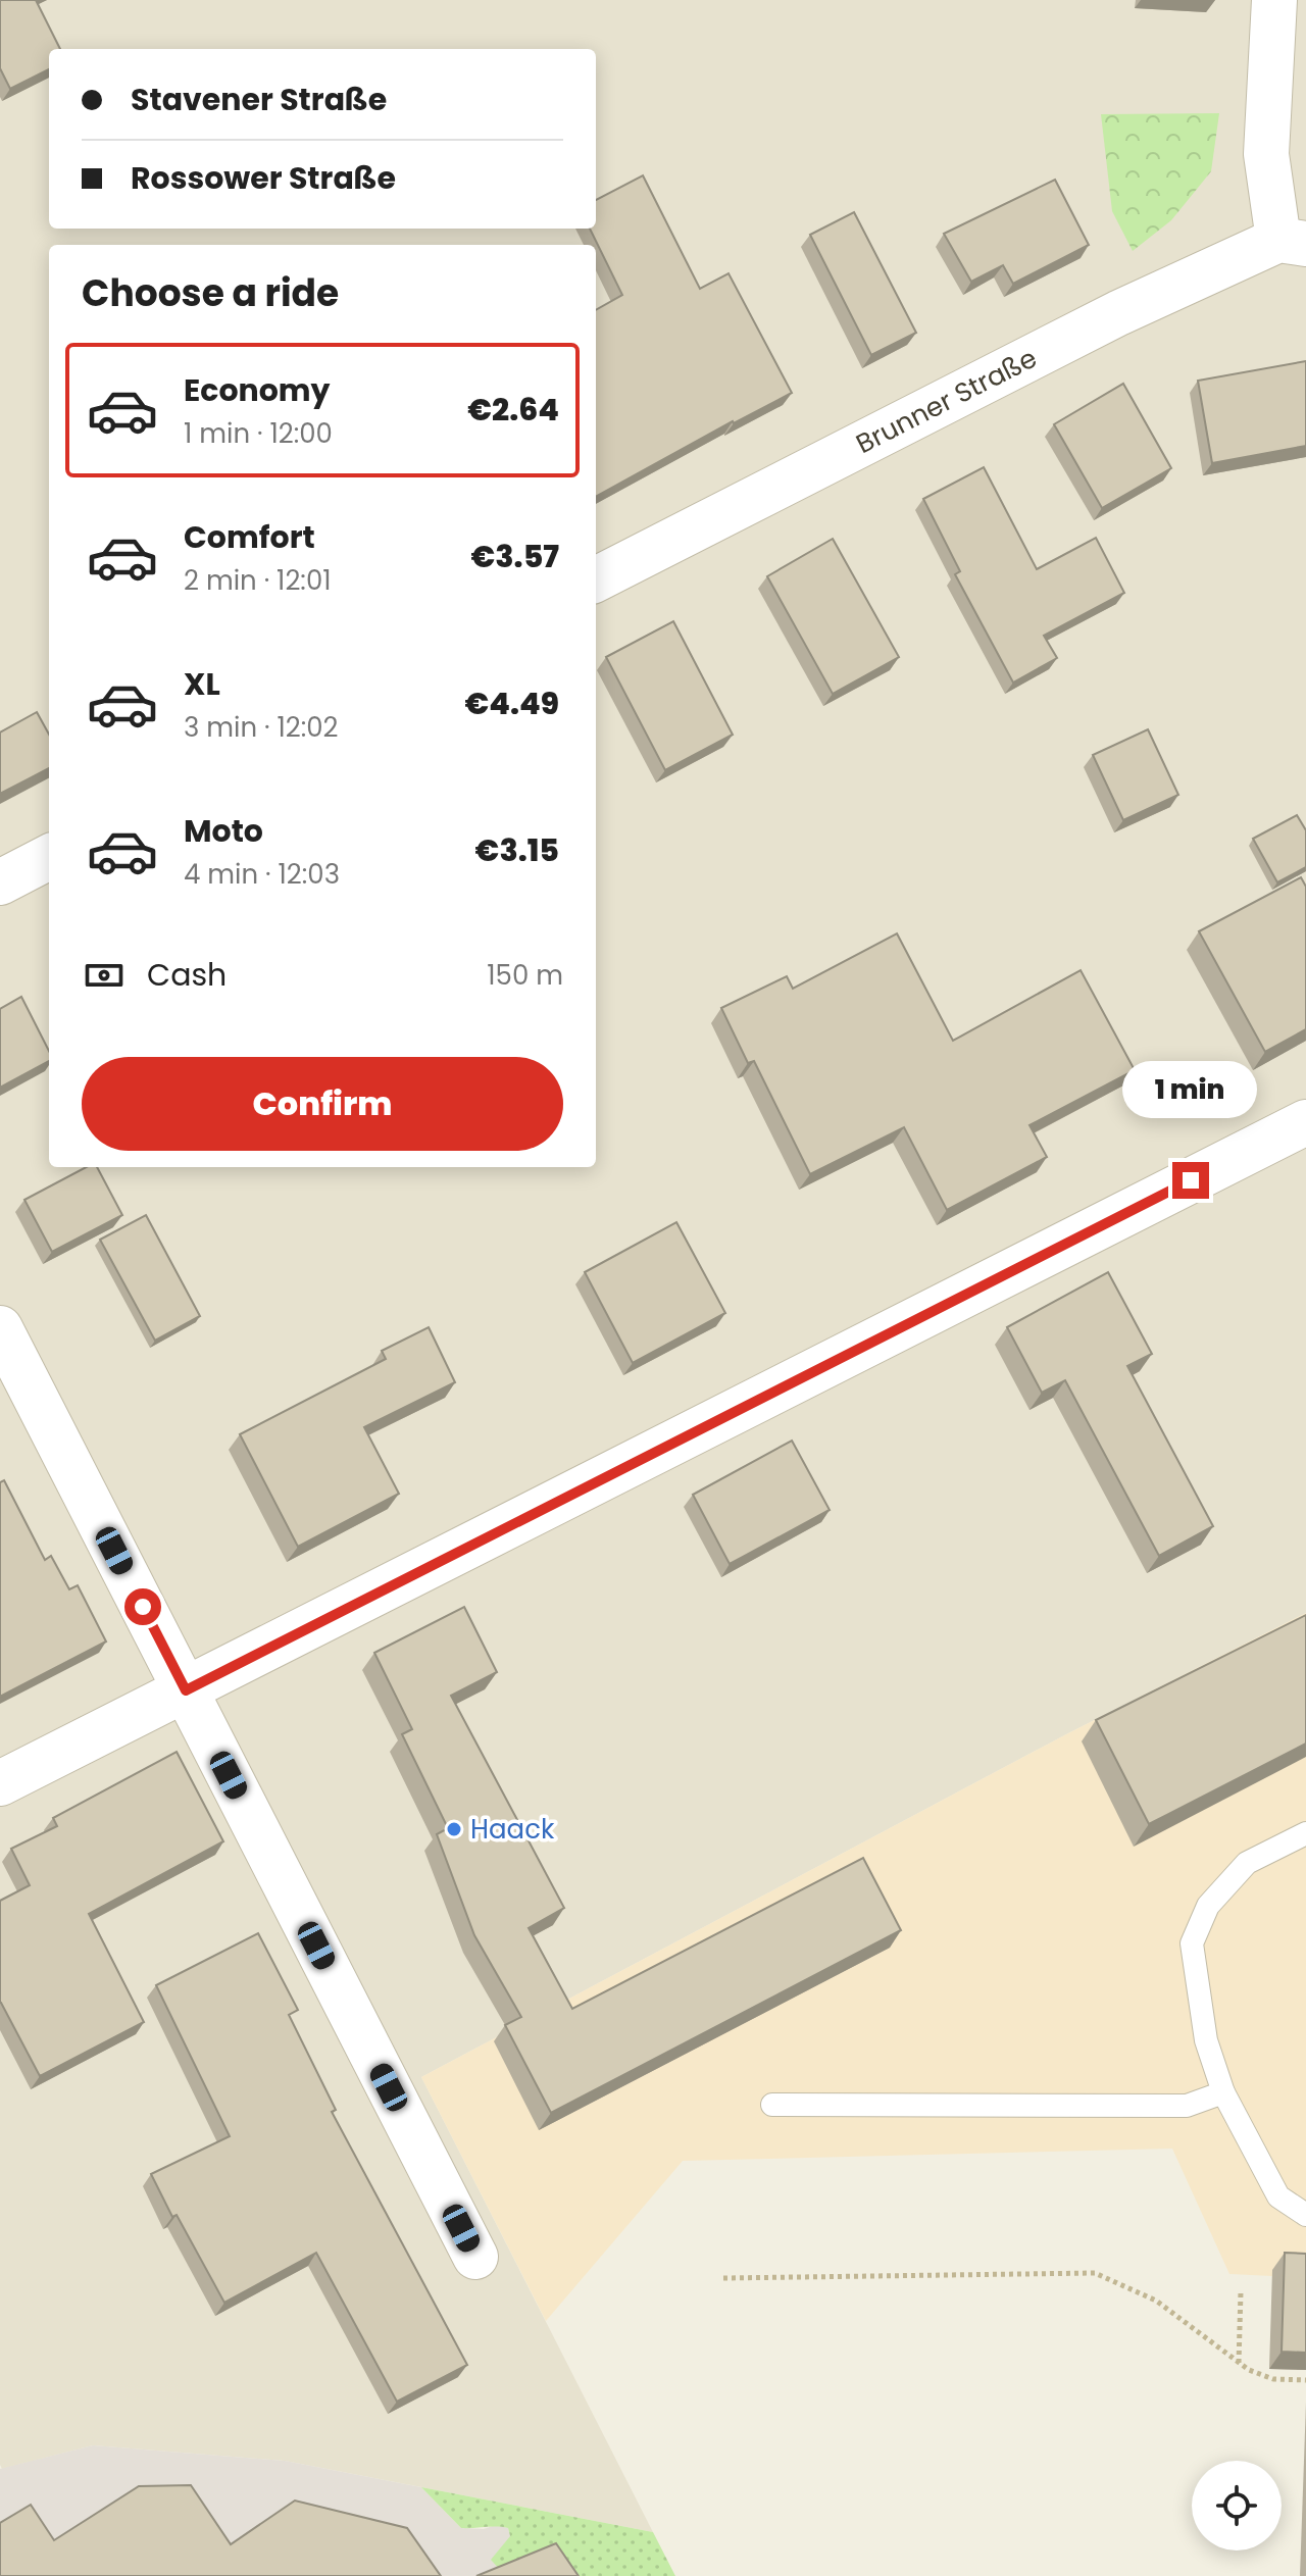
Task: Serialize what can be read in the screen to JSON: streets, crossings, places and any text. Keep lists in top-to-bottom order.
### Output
{
  "streets": {
    "street": ["Brunner Straße"]
  },
  "places": ["Haack"],
  "page": {
    "banner": ["Stavener Straße", "Rossower Straße"],
    "heading": "Choose a ride",
    "list": [
      {
        "name": "Economy",
        "note": "1 min · 12:00",
        "value": "€2.64"
      },
      {
        "name": "Comfort",
        "note": "2 min · 12:01",
        "value": "€3.57"
      },
      {
        "name": "XL",
        "note": "3 min · 12:02",
        "value": "€4.49"
      },
      {
        "name": "Moto",
        "note": "4 min · 12:03",
        "value": "€3.15"
      }
    ],
    "pay": ["Cash", "150 m"],
    "buttons": "Confirm",
    "bubble": "1 min"
  }
}
